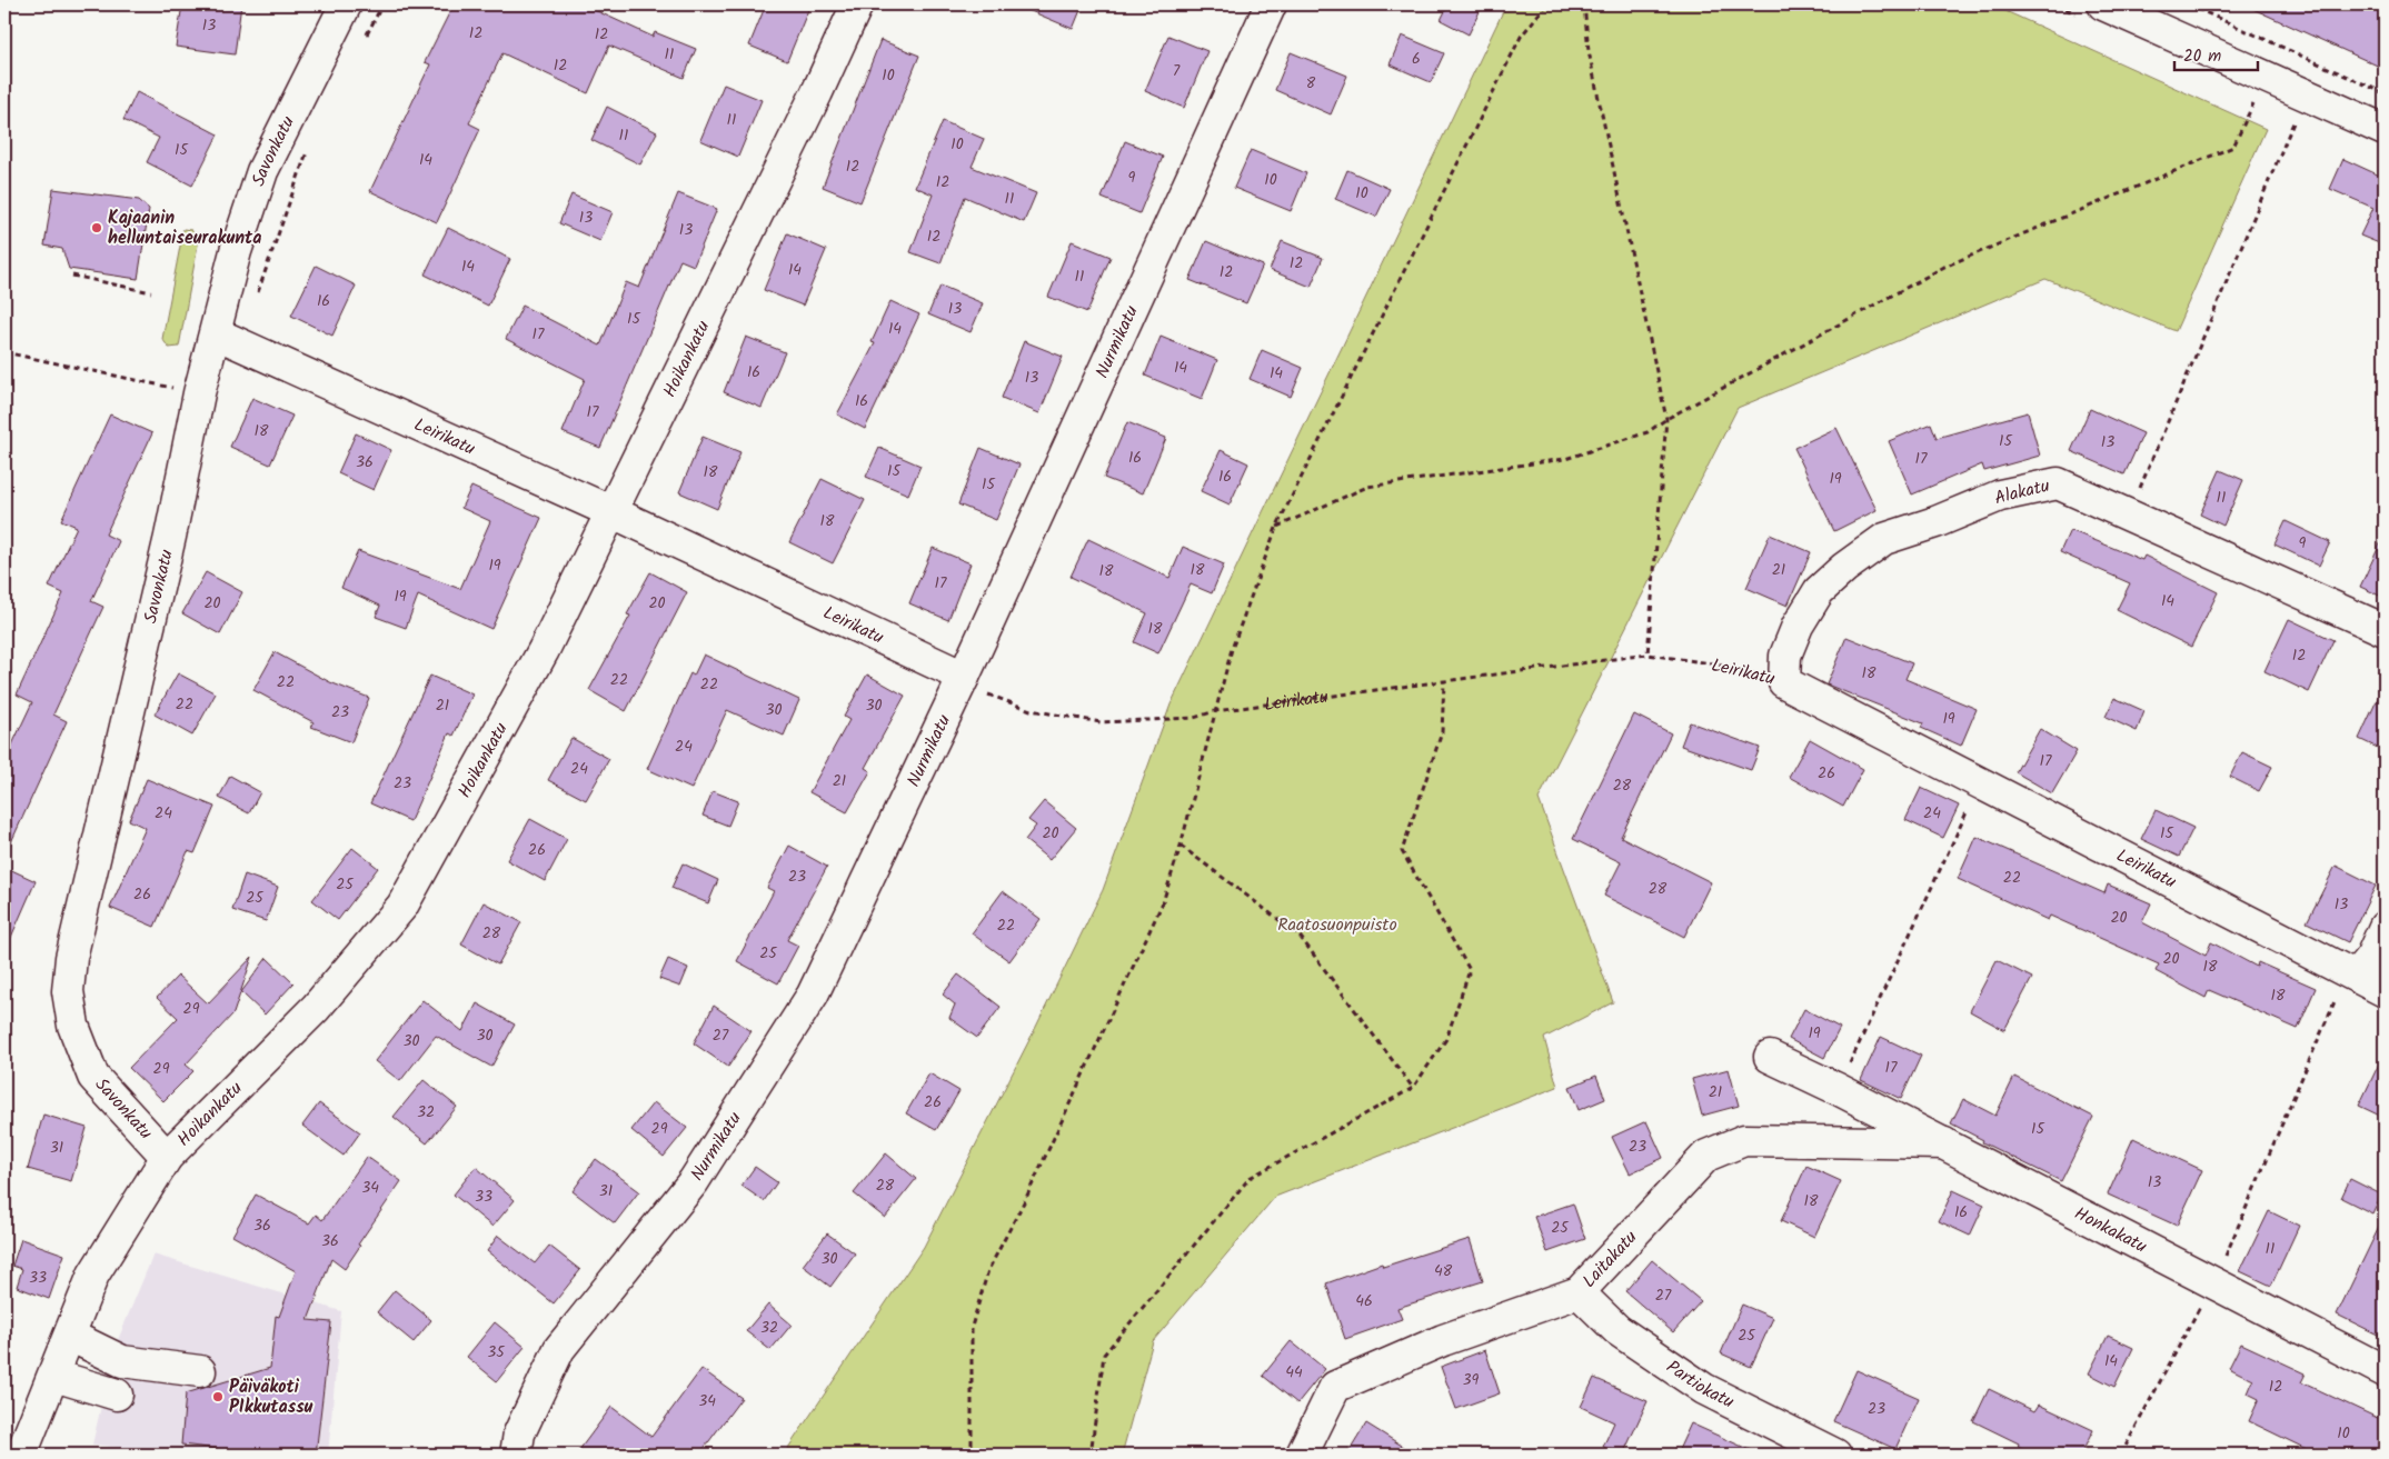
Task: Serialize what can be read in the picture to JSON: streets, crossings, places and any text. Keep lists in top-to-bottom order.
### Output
{
  "streets": {
    "street": [
      "Savonkatu",
      "Nurmikatu",
      "Hoikankatu",
      "Leirikatu",
      "Alakatu",
      "Honkakatu",
      "Laitakatu",
      "Partiokatu"
    ]
  },
  "crossings": [
    ["Savonkatu", "Hoikankatu"],
    ["Savonkatu", "Leirikatu"],
    ["Nurmikatu", "Leirikatu"],
    ["Hoikankatu", "Leirikatu"],
    ["Leirikatu", "Alakatu"],
    ["Honkakatu", "Laitakatu"],
    ["Laitakatu", "Partiokatu"]
  ],
  "parks": ["Raatosuonpuisto"],
  "places": ["Kajaanin helluntaiseurakunta", "Päiväkoti PIkkutassu"],
  "house_numbers": [
    "13",
    "12",
    "12",
    "11",
    "6",
    "12",
    "7",
    "10",
    "8",
    "11",
    "11",
    "10",
    "15",
    "14",
    "12",
    "9",
    "10",
    "12",
    "10",
    "11",
    "13",
    "13",
    "12",
    "12",
    "14",
    "14",
    "12",
    "11",
    "16",
    "13",
    "15",
    "14",
    "17",
    "14",
    "16",
    "14",
    "13",
    "16",
    "17",
    "18",
    "15",
    "13",
    "16",
    "17",
    "36",
    "15",
    "18",
    "16",
    "19",
    "15",
    "11",
    "18",
    "9",
    "19",
    "18",
    "21",
    "18",
    "17",
    "19",
    "14",
    "20",
    "20",
    "18",
    "12",
    "18",
    "22",
    "22",
    "22",
    "22",
    "21",
    "30",
    "30",
    "23",
    "19",
    "24",
    "17",
    "24",
    "26",
    "21",
    "23",
    "28",
    "24",
    "24",
    "20",
    "15",
    "26",
    "23",
    "22",
    "25",
    "28",
    "26",
    "25",
    "13",
    "20",
    "22",
    "28",
    "25",
    "20",
    "18",
    "18",
    "29",
    "19",
    "30",
    "27",
    "30",
    "17",
    "29",
    "21",
    "26",
    "32",
    "29",
    "15",
    "23",
    "31",
    "13",
    "28",
    "34",
    "31",
    "33",
    "18",
    "16",
    "36",
    "25",
    "36",
    "11",
    "30",
    "48",
    "33",
    "27",
    "46",
    "32",
    "25",
    "35",
    "14",
    "44",
    "39",
    "12",
    "34",
    "23",
    "10"
  ],
  "scale_bar": "20 m"
}
